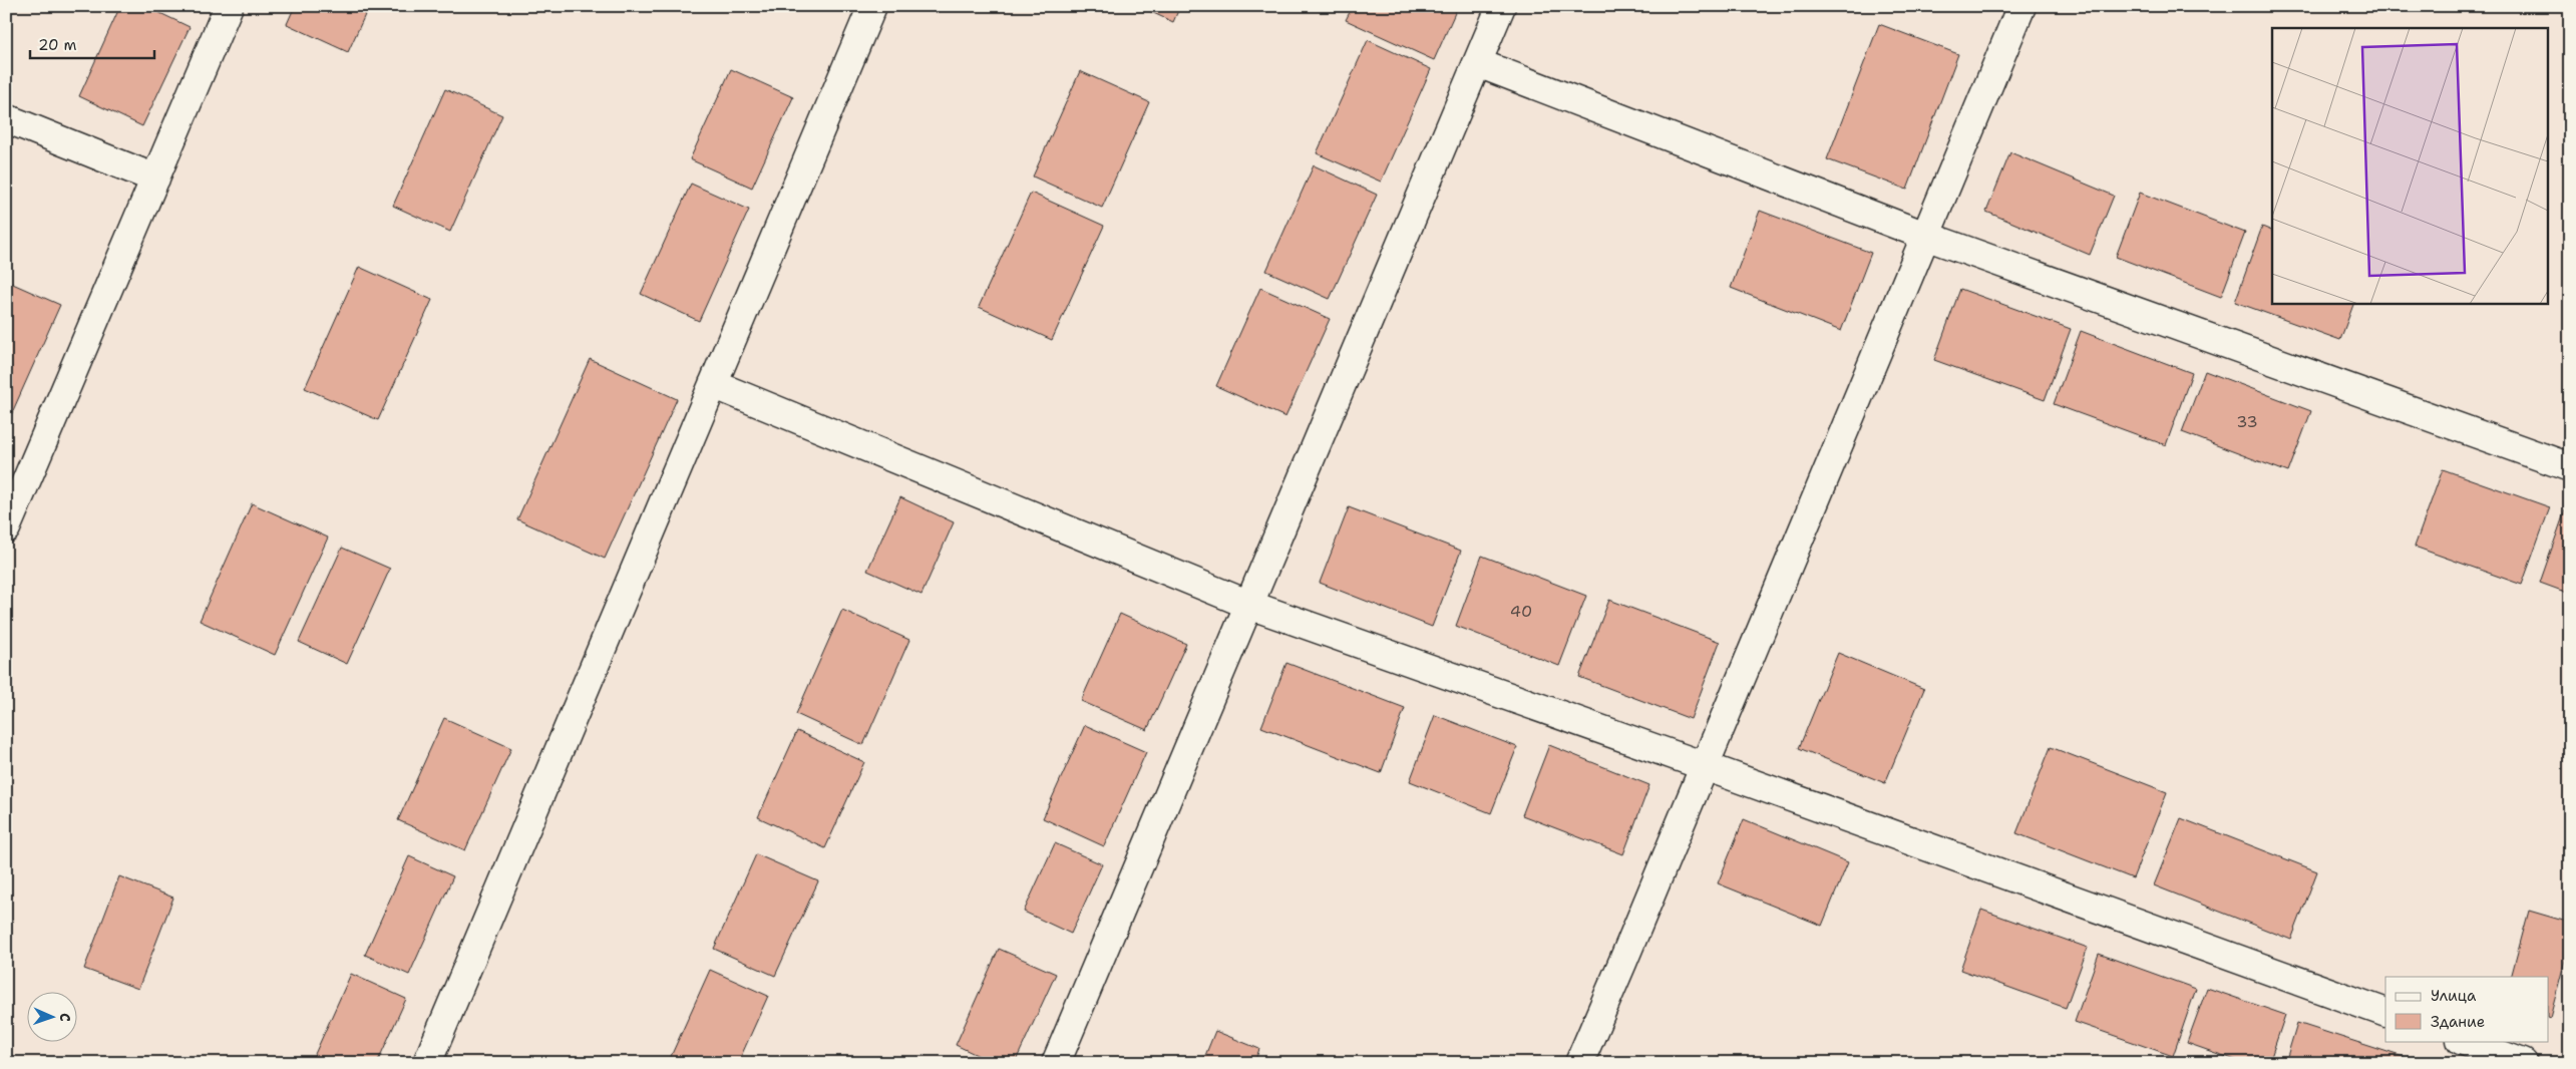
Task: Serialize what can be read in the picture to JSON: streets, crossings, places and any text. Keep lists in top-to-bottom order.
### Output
{
  "house_numbers": ["33", "40"],
  "legend": ["Улица", "Здание"],
  "scale_bar": "20 m",
  "north": "right"
}
